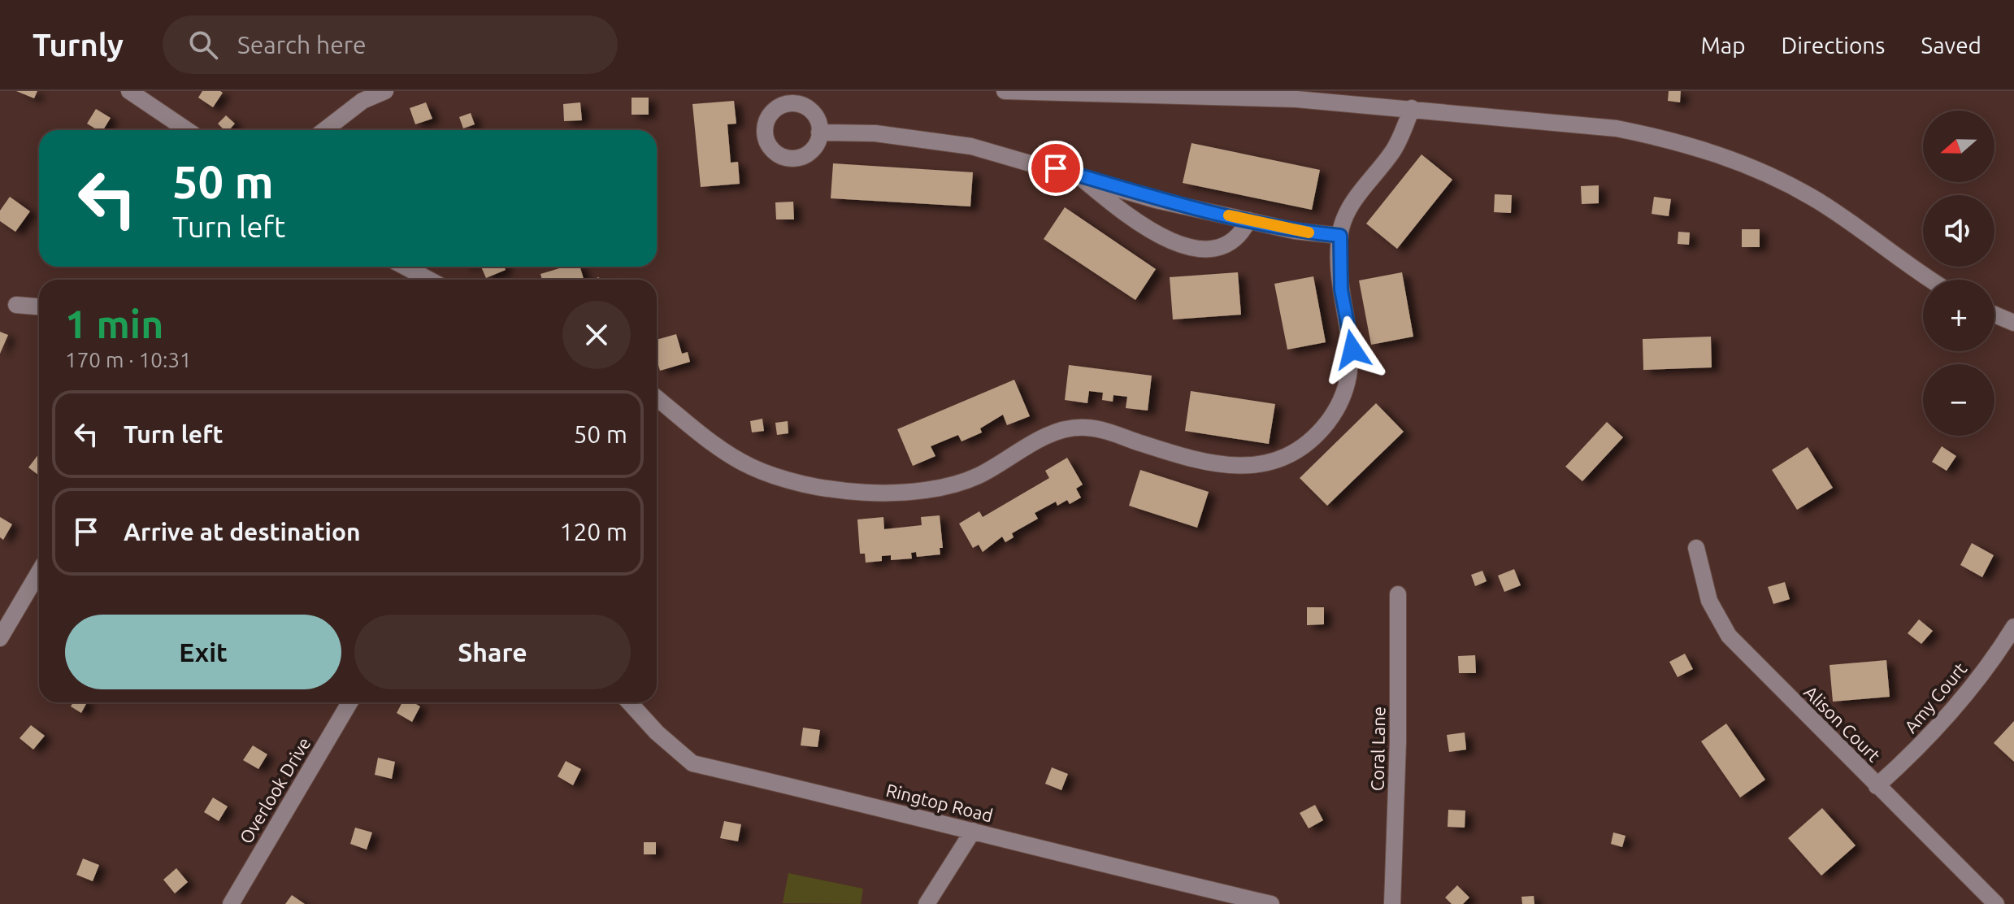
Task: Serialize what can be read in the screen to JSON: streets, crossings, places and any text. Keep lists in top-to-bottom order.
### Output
{
  "streets": {
    "street": [
      "Amy Court",
      "Alison Court",
      "Coral Lane",
      "Overlook Drive",
      "Ringtop Road"
    ]
  },
  "crossings": [
    ["Amy Court", "Alison Court"]
  ],
  "north": "left",
  "page": {
    "header": "Turnly",
    "search": "Search here",
    "nav": ["Map", "Directions", "Saved"],
    "map_buttons": ["+", "−"],
    "turn": ["50 m", "Turn left"],
    "heading": ["1 min", "170 m · 10:31"],
    "list": [
      {
        "name": "Turn left",
        "value": "50 m"
      },
      {
        "name": "Arrive at destination",
        "value": "120 m"
      }
    ],
    "buttons": ["Exit", "Share"]
  }
}
